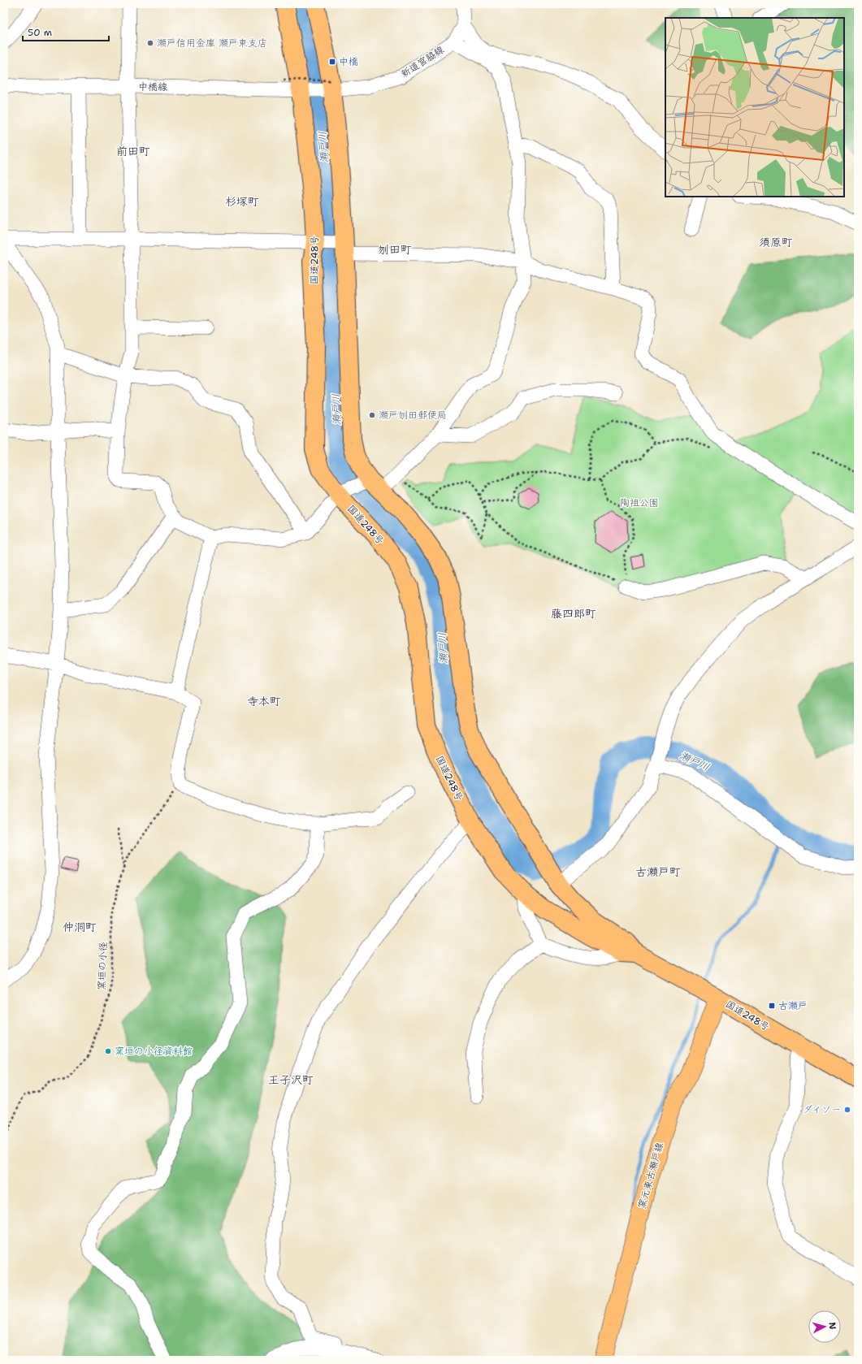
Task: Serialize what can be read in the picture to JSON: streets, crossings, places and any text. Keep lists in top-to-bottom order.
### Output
{
  "streets": {
    "highway": ["国道248号"],
    "main road": ["窯元東古瀬戸線"],
    "street": ["新道宮脇線", "中橋線"],
    "path": ["窯垣の小径"]
  },
  "crossings": [
    ["新道宮脇線", "中橋線"],
    ["新道宮脇線", "国道248号"],
    ["中橋線", "国道248号"],
    ["国道248号", "窯元東古瀬戸線"]
  ],
  "districts": [
    "前田町",
    "杉塚町",
    "須原町",
    "刎田町",
    "藤四郎町",
    "寺本町",
    "古瀬戸町",
    "仲洞町",
    "王子沢町"
  ],
  "water": ["瀬戸川"],
  "parks": ["陶祖公園"],
  "places": {
    "other": [
      "瀬戸信用金庫 瀬戸東支店",
      "瀬戸刎田郵便局",
      "窯垣の小径資料館",
      "ダイソー"
    ],
    "transit": ["中橋", "古瀬戸"]
  },
  "scale_bar": "50 m",
  "north": "right"
}
